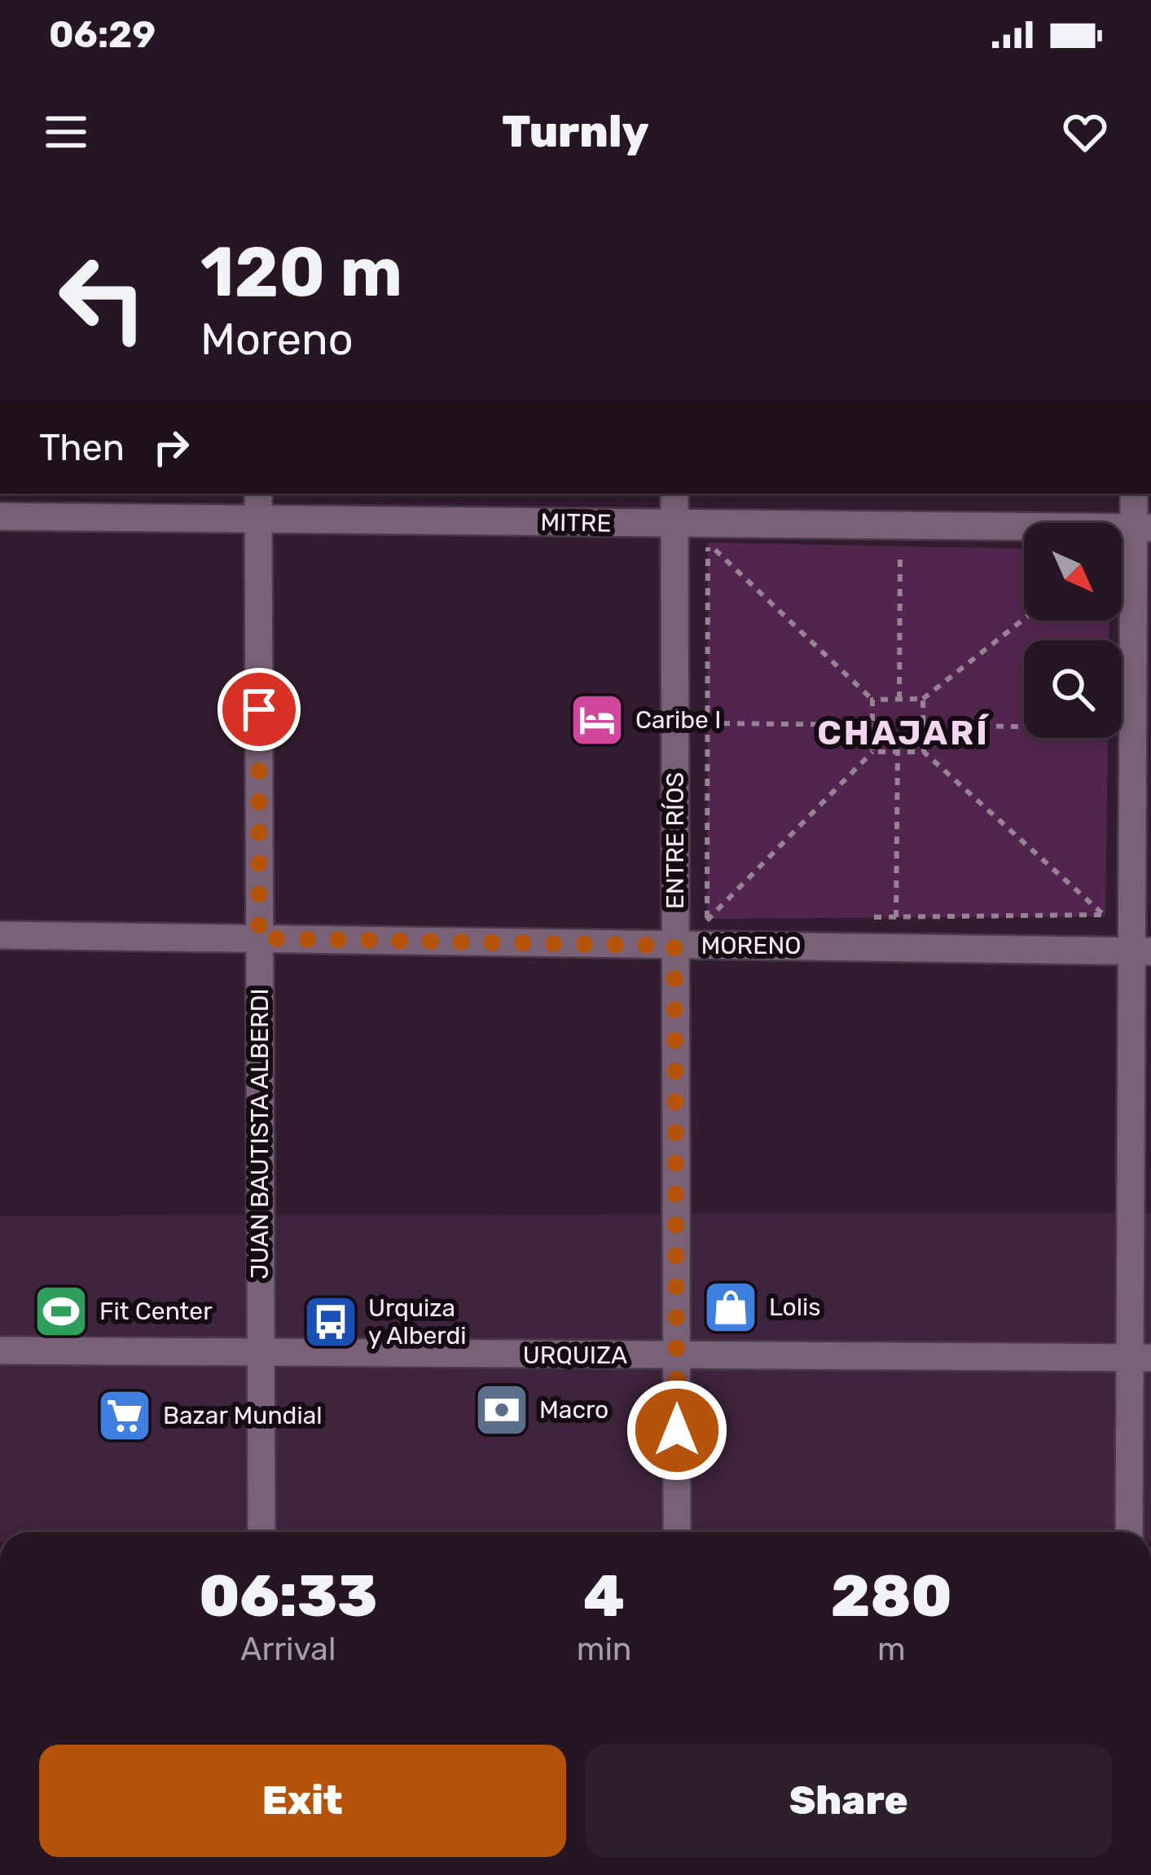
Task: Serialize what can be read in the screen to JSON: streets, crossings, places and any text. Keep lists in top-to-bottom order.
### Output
{
  "streets": {
    "street": [
      "MITRE",
      "ENTRE RÍOS",
      "MORENO",
      "JUAN BAUTISTA ALBERDI",
      "URQUIZA"
    ]
  },
  "crossings": [
    ["MITRE", "ENTRE RÍOS"],
    ["MITRE", "JUAN BAUTISTA ALBERDI"],
    ["ENTRE RÍOS", "MORENO"],
    ["ENTRE RÍOS", "URQUIZA"],
    ["MORENO", "JUAN BAUTISTA ALBERDI"],
    ["JUAN BAUTISTA ALBERDI", "URQUIZA"]
  ],
  "districts": ["CHAJARÍ"],
  "places": {
    "hotel": ["Caribe I"],
    "shop": ["Lolis"],
    "sports": ["Fit Center"],
    "bus stop": ["Urquiza y Alberdi"],
    "bank": ["Macro"],
    "supermarket": ["Bazar Mundial"]
  },
  "north": "bottom right",
  "page": {
    "status": "06:29",
    "header": "Turnly",
    "turn": ["120 m", "Moreno"],
    "then": "Then",
    "eta": [
      "06:33",
      "Arrival",
      "4",
      "min",
      "280",
      "m"
    ],
    "buttons": ["Exit", "Share"]
  }
}
